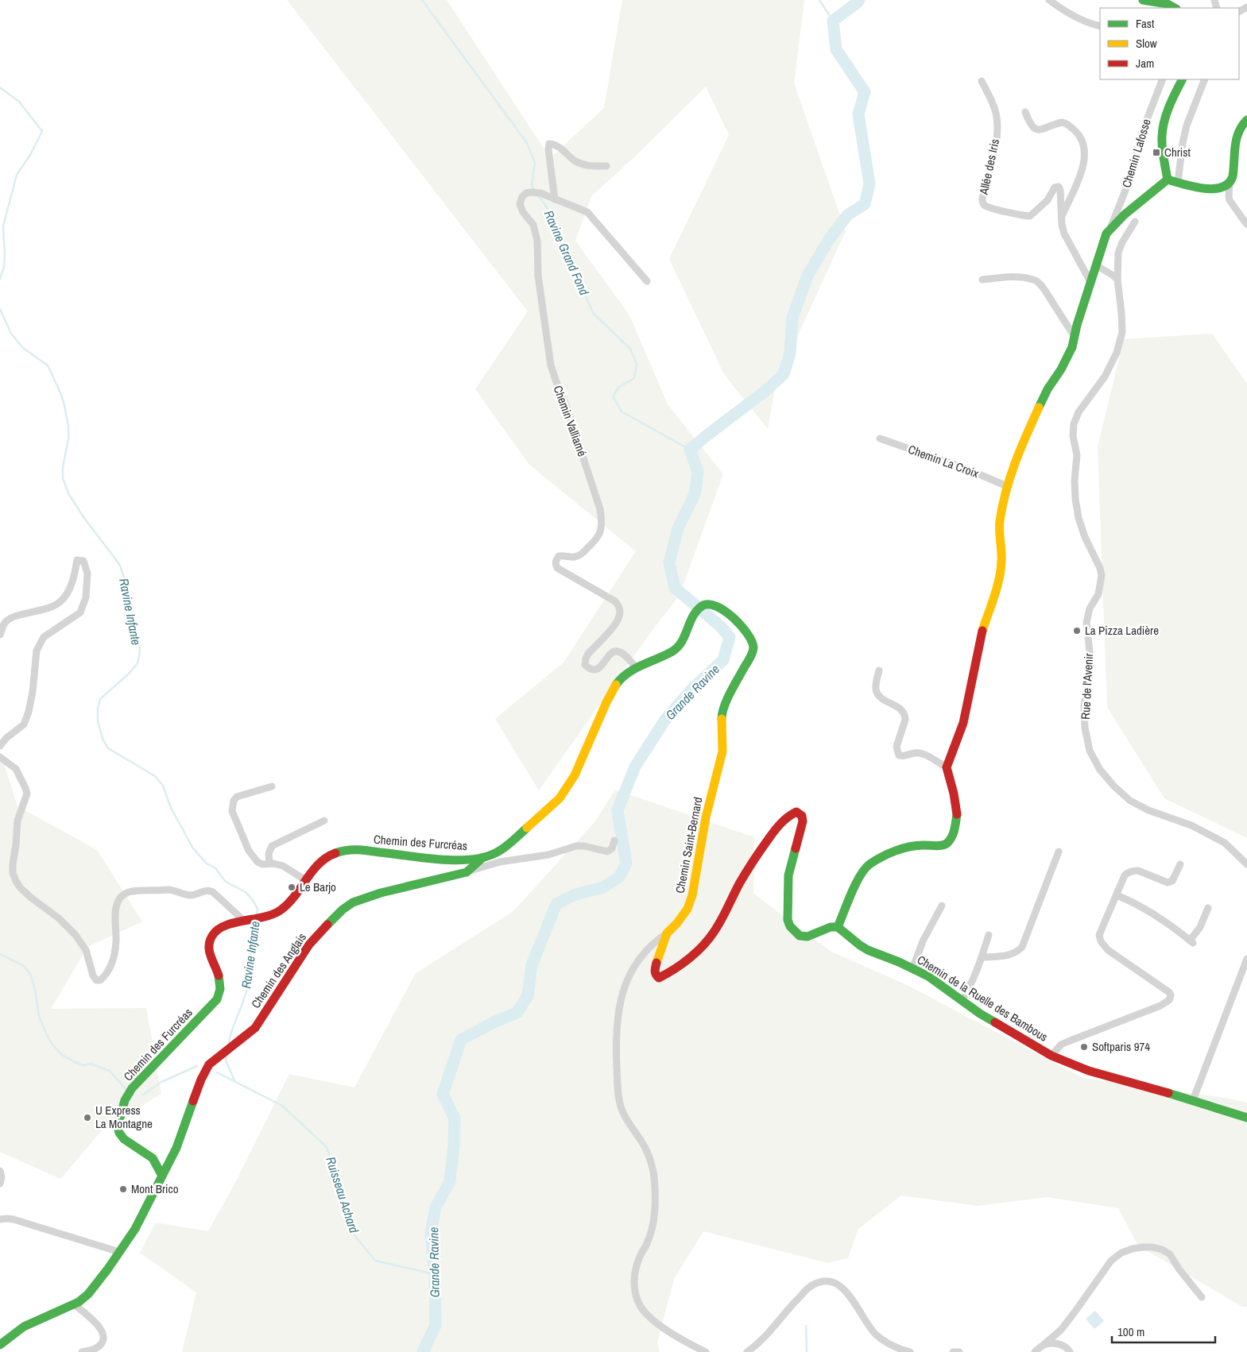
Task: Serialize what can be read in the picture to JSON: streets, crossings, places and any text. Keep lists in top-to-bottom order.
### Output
{
  "streets": {
    "street": [
      "Chemin Lafosse",
      "Allée des Iris",
      "Chemin Valliamé",
      "Chemin La Croix",
      "Rue de l'Avenir",
      "Chemin des Furcréas",
      "Chemin Saint-Bernard",
      "Chemin des Anglais",
      "Chemin de la Ruelle des Bambous"
    ]
  },
  "crossings": [
    ["Chemin Valliamé", "Chemin des Furcréas"],
    ["Chemin des Furcréas", "Chemin Saint-Bernard"],
    ["Chemin des Furcréas", "Chemin des Anglais"]
  ],
  "water": [
    "Ravine Grand Fond",
    "Ravine Infante",
    "Grande Ravine",
    "Ruisseau Achard"
  ],
  "places": {
    "transit": ["Christ"],
    "other": [
      "La Pizza Ladière",
      "Le Barjo",
      "Softparis 974",
      "U Express La Montagne",
      "Mont Brico"
    ]
  },
  "legend": ["Fast", "Slow", "Jam"],
  "scale_bar": "100 m"
}
